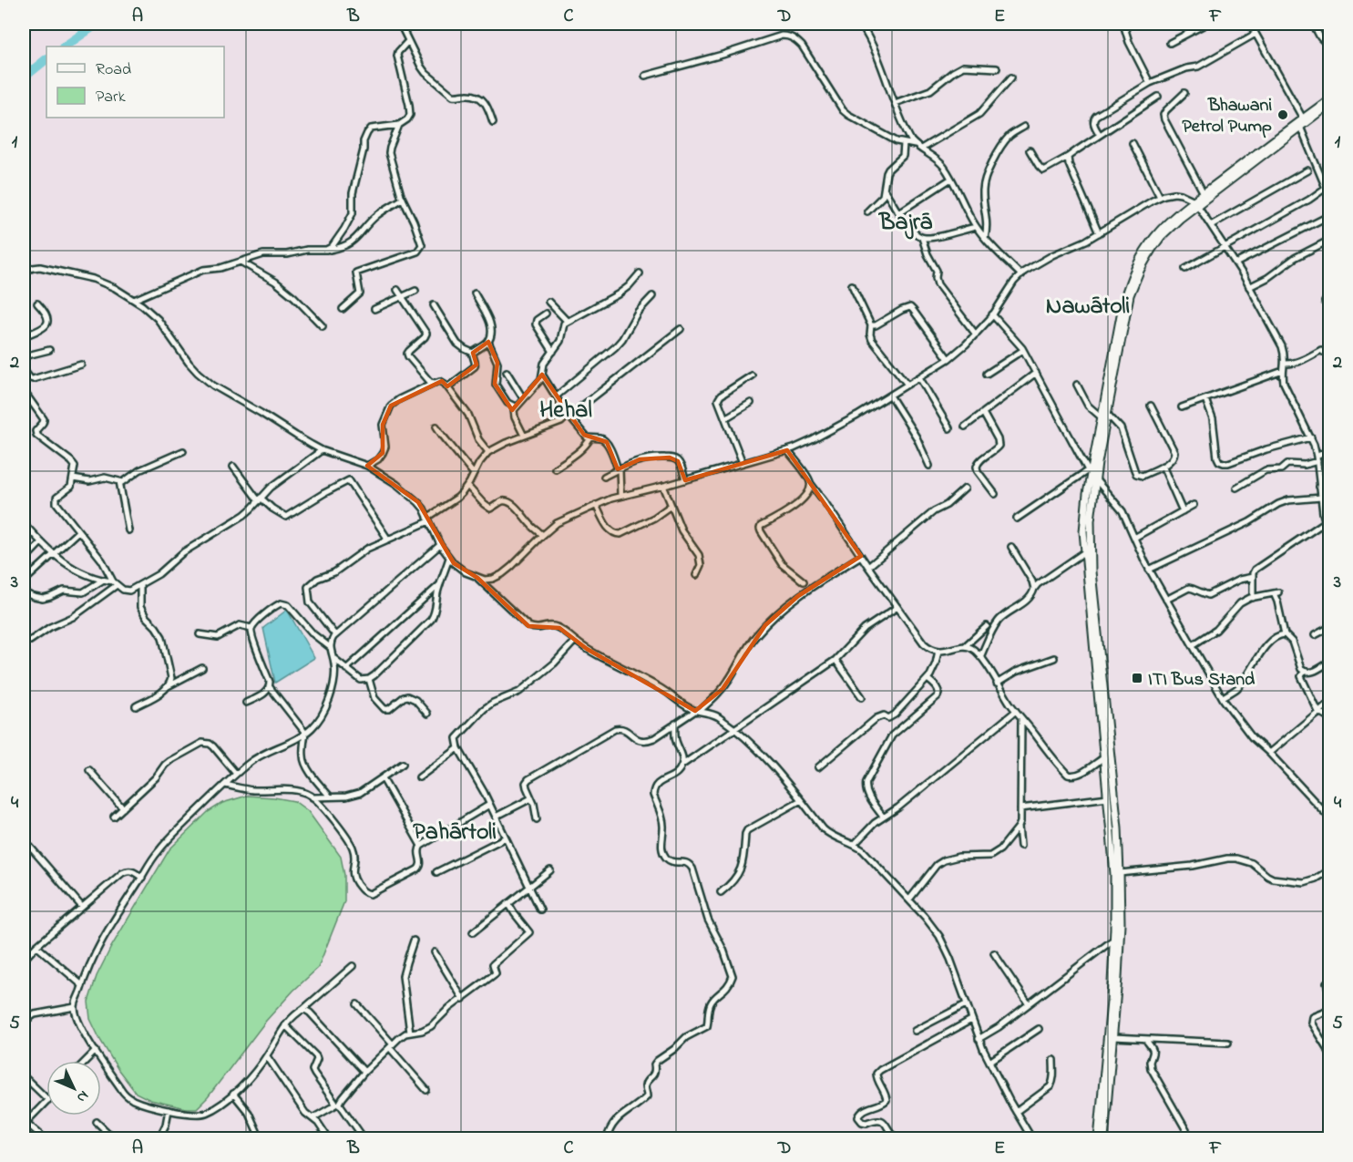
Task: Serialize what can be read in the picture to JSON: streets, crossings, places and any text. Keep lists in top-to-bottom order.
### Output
{
  "districts": [
    "Bajrā",
    "Nawātoli",
    "Hehal",
    "Pahārtoli"
  ],
  "places": {
    "other": ["Bhawani Petrol Pump"],
    "transit": ["ITI Bus Stand"]
  },
  "legend": ["Road", "Park"],
  "north": "bottom right",
  "grid": {
    "columns": [
      "A",
      "B",
      "C",
      "D",
      "E",
      "F"
    ],
    "rows": [
      "1",
      "2",
      "3",
      "4",
      "5"
    ]
  }
}
